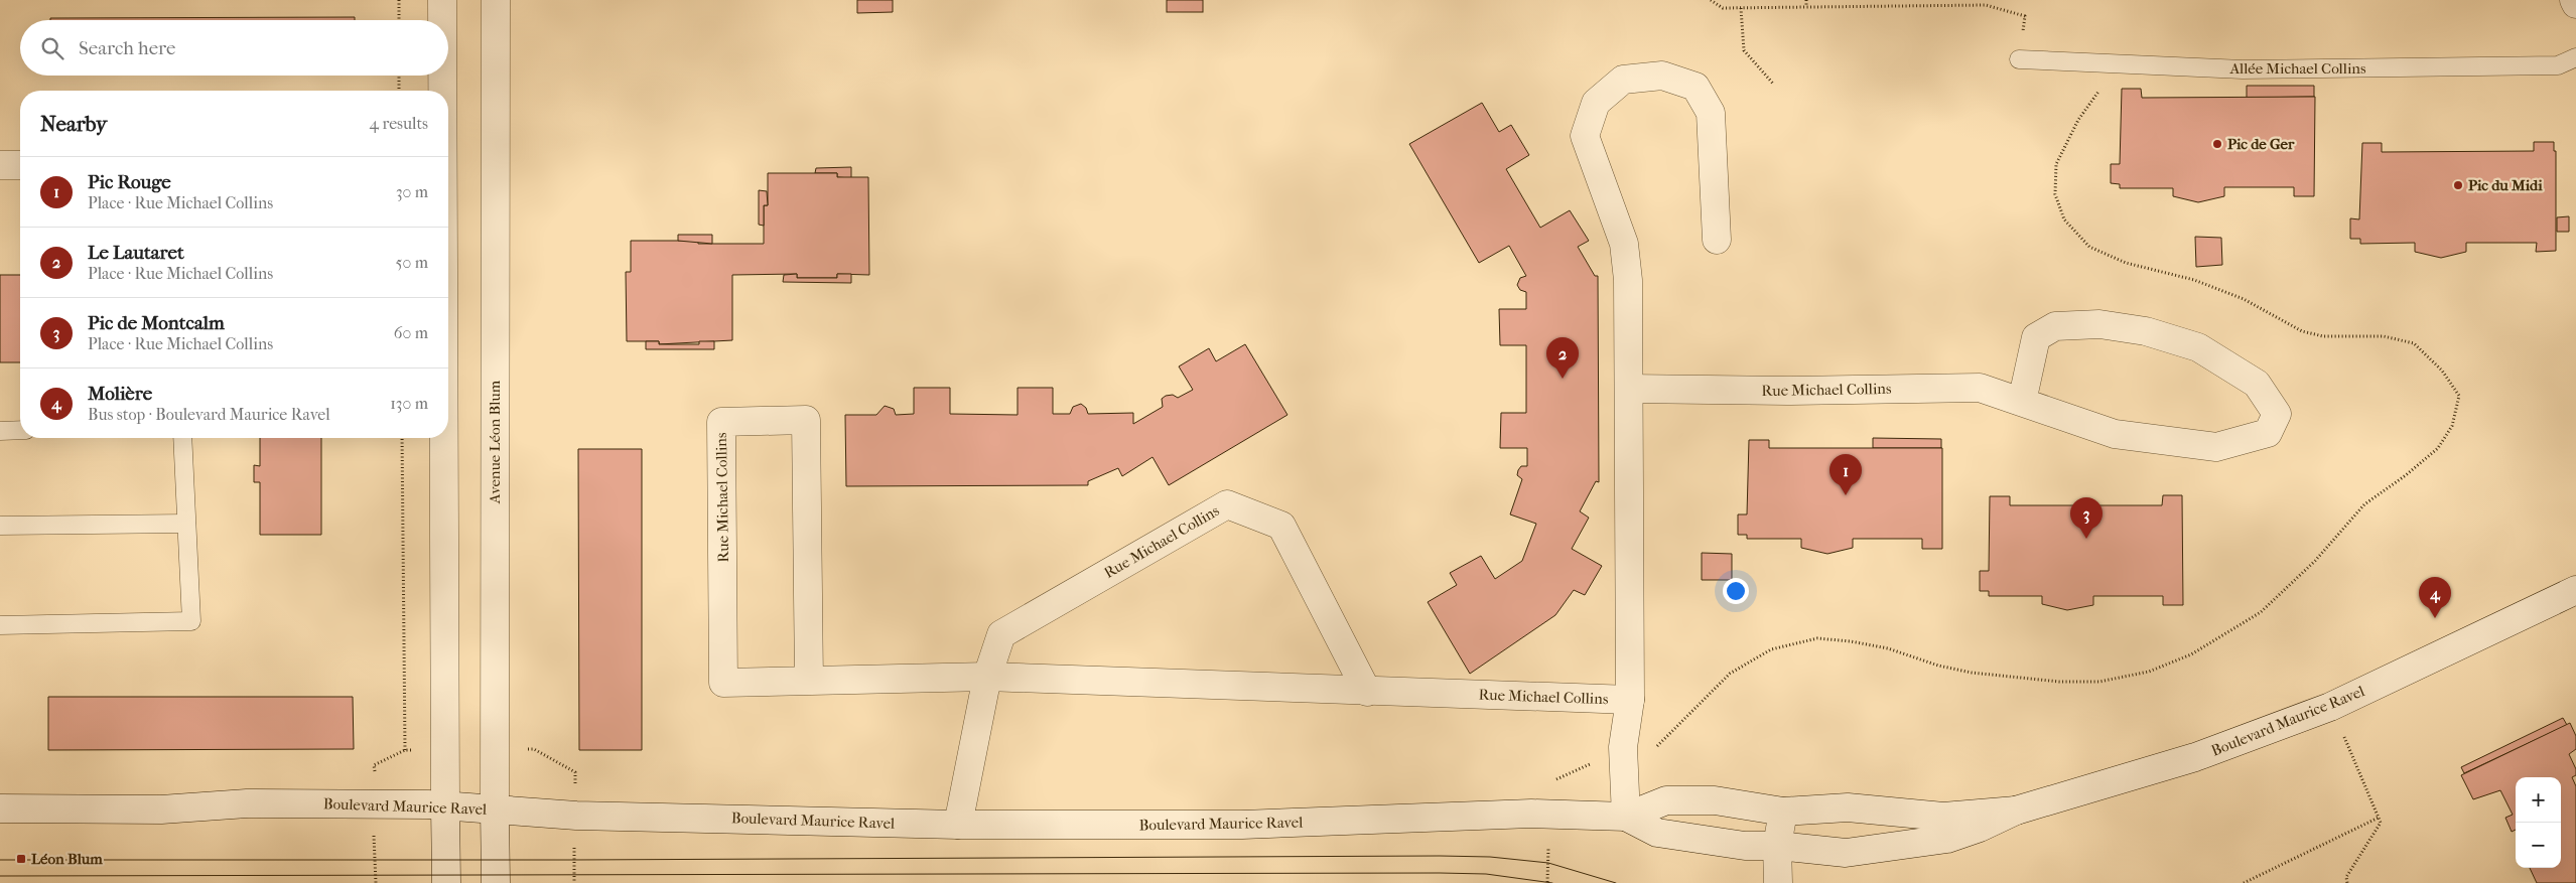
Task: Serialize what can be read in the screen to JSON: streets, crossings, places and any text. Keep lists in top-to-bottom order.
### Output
{
  "streets": {
    "street": ["Rue Michael Collins", "Avenue Léon Blum", "Boulevard Maurice Ravel"],
    "lane": ["Allée Michael Collins"]
  },
  "crossings": [
    ["Rue Michael Collins", "Boulevard Maurice Ravel"],
    ["Avenue Léon Blum", "Boulevard Maurice Ravel"]
  ],
  "places": {
    "other": ["Pic de Ger", "Pic du Midi"],
    "transit": ["Léon Blum"]
  },
  "page": {
    "search": "Search here",
    "heading": ["Nearby", "4 results"],
    "list": [
      {
        "mark": "1",
        "name": "Pic Rouge",
        "note": "Place · Rue Michael Collins",
        "value": "30 m"
      },
      {
        "mark": "2",
        "name": "Le Lautaret",
        "note": "Place · Rue Michael Collins",
        "value": "50 m"
      },
      {
        "mark": "3",
        "name": "Pic de Montcalm",
        "note": "Place · Rue Michael Collins",
        "value": "60 m"
      },
      {
        "mark": "4",
        "name": "Molière",
        "note": "Bus stop · Boulevard Maurice Ravel",
        "value": "130 m"
      }
    ],
    "pins": [
      "2",
      "1",
      "3",
      "4"
    ],
    "map_buttons": ["+", "−"]
  }
}
